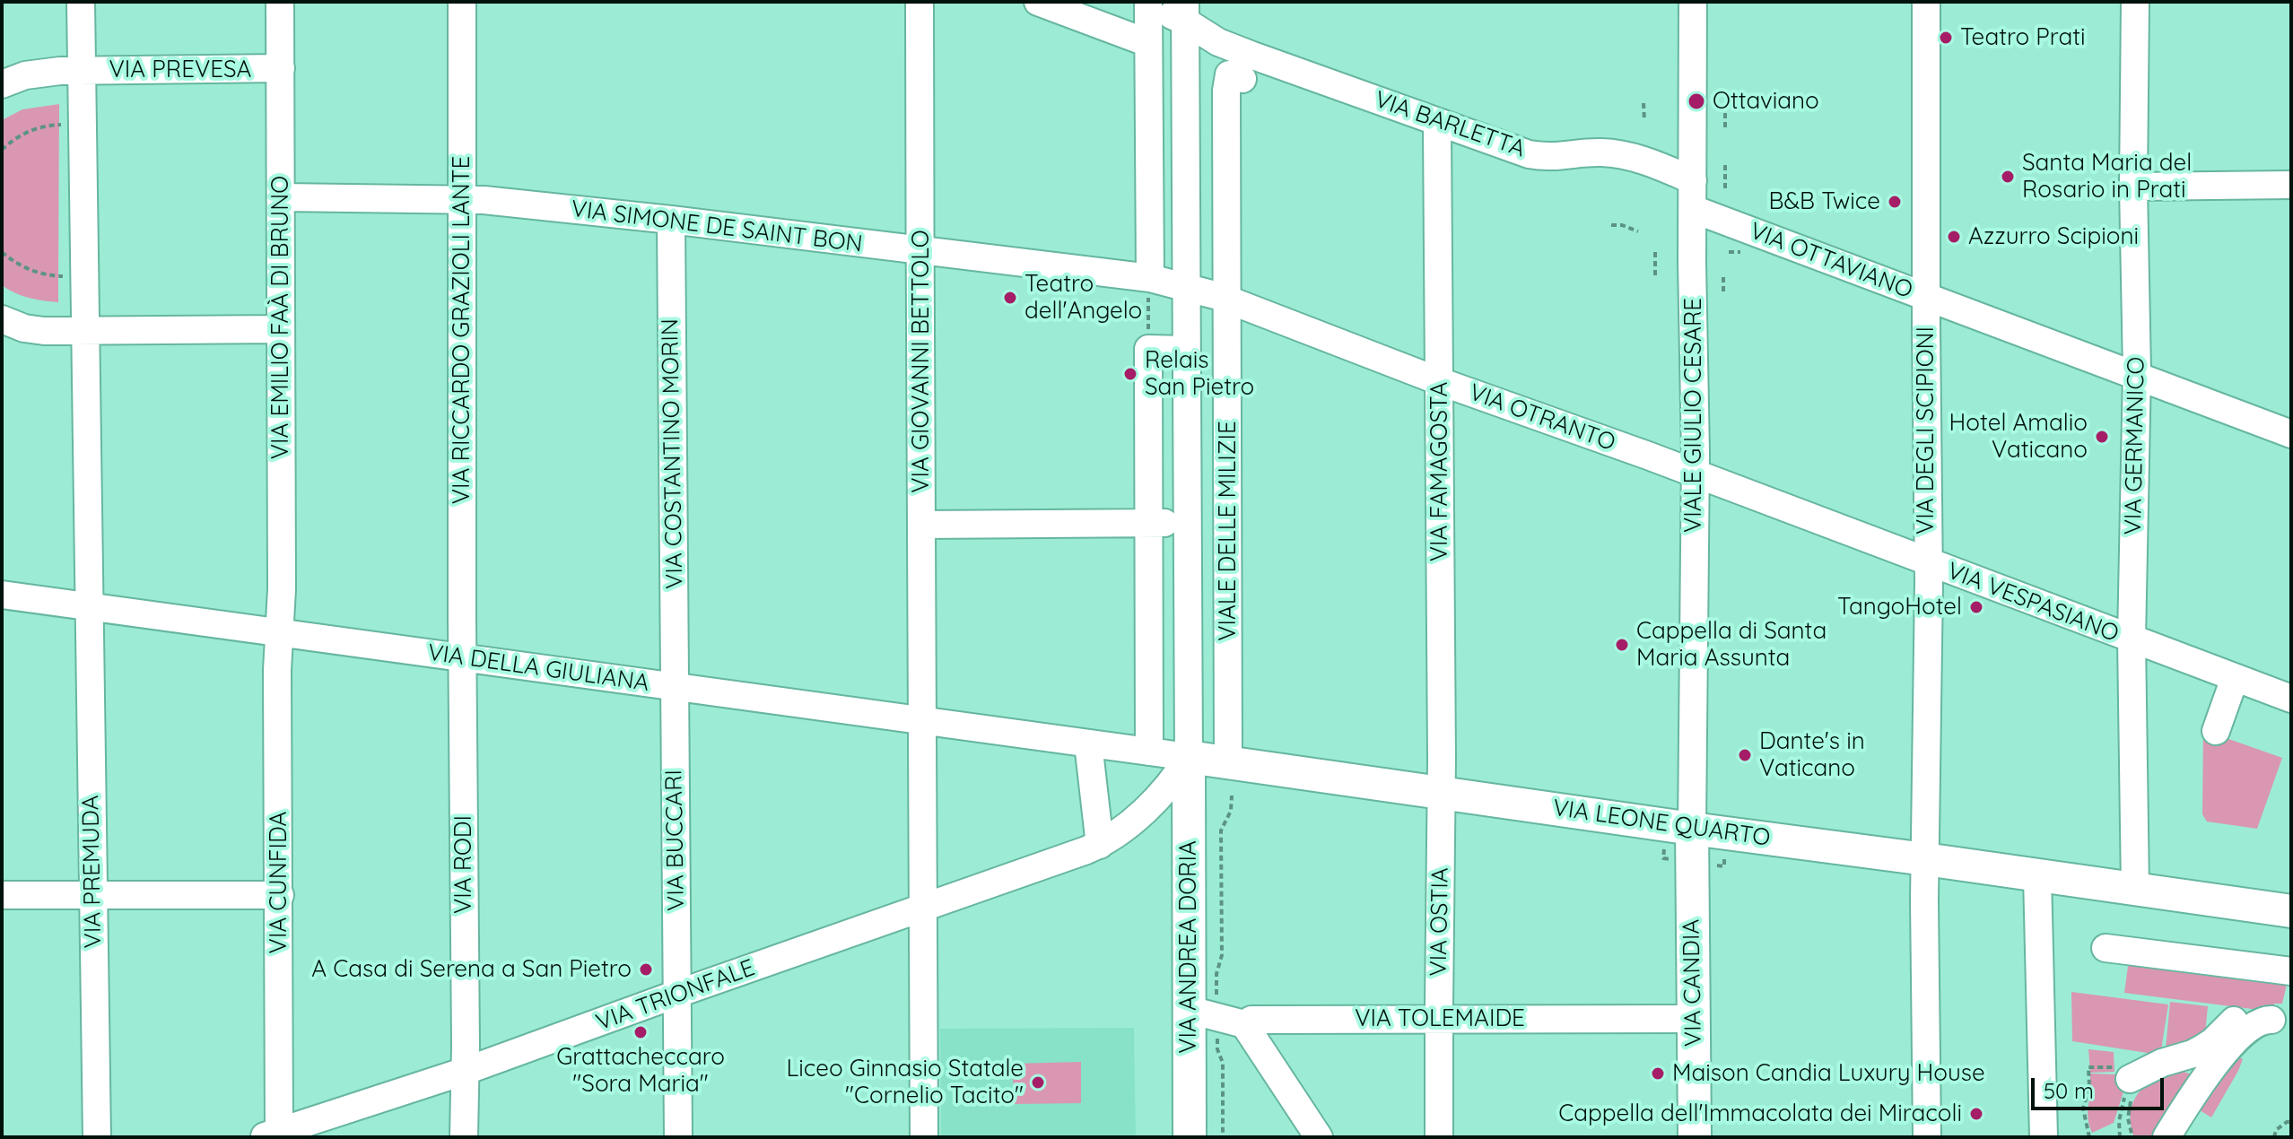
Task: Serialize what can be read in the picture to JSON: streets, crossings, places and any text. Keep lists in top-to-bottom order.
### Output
{
  "streets": {
    "main road": ["VIA LEONE QUARTO", "VIA ANDREA DORIA", "VIA CANDIA"],
    "street": [
      "VIA PREVESA",
      "VIA BARLETTA",
      "VIA SIMONE DE SAINT BON",
      "VIA OTTAVIANO",
      "VIA EMILIO FAÀ DI BRUNO",
      "VIA RICCARDO GRAZIOLI LANTE",
      "VIA GIOVANNI BETTOLO",
      "VIALE GIULIO CESARE",
      "VIA OTRANTO",
      "VIA DEGLI SCIPIONI",
      "VIA GERMANICO",
      "VIA COSTANTINO MORIN",
      "VIA FAMAGOSTA",
      "VIALE DELLE MILIZIE",
      "VIA VESPASIANO",
      "VIA DELLA GIULIANA",
      "VIA BUCCARI",
      "VIA RODI",
      "VIA PREMUDA",
      "VIA CUNFIDA",
      "VIA OSTIA",
      "VIA TRIONFALE",
      "VIA TOLEMAIDE"
    ]
  },
  "crossings": [
    ["VIA PREVESA", "VIA EMILIO FAÀ DI BRUNO"],
    ["VIA PREVESA", "VIA PREMUDA"],
    ["VIA BARLETTA", "VIALE GIULIO CESARE"],
    ["VIA BARLETTA", "VIALE DELLE MILIZIE"],
    ["VIA SIMONE DE SAINT BON", "VIA EMILIO FAÀ DI BRUNO"],
    ["VIA SIMONE DE SAINT BON", "VIA RICCARDO GRAZIOLI LANTE"],
    ["VIA SIMONE DE SAINT BON", "VIA GIOVANNI BETTOLO"],
    ["VIA SIMONE DE SAINT BON", "VIA COSTANTINO MORIN"],
    ["VIA SIMONE DE SAINT BON", "VIALE DELLE MILIZIE"],
    ["VIA OTTAVIANO", "VIALE GIULIO CESARE"],
    ["VIA OTTAVIANO", "VIA DEGLI SCIPIONI"],
    ["VIA OTTAVIANO", "VIA GERMANICO"],
    ["VIA EMILIO FAÀ DI BRUNO", "VIA DELLA GIULIANA"],
    ["VIA EMILIO FAÀ DI BRUNO", "VIA CUNFIDA"],
    ["VIA RICCARDO GRAZIOLI LANTE", "VIA DELLA GIULIANA"],
    ["VIA RICCARDO GRAZIOLI LANTE", "VIA RODI"],
    ["VIA GIOVANNI BETTOLO", "VIA DELLA GIULIANA"],
    ["VIA GIOVANNI BETTOLO", "VIA TRIONFALE"],
    ["VIALE GIULIO CESARE", "VIA OTRANTO"],
    ["VIALE GIULIO CESARE", "VIA VESPASIANO"],
    ["VIALE GIULIO CESARE", "VIA LEONE QUARTO"],
    ["VIALE GIULIO CESARE", "VIA CANDIA"],
    ["VIA OTRANTO", "VIA FAMAGOSTA"],
    ["VIA OTRANTO", "VIALE DELLE MILIZIE"],
    ["VIA OTRANTO", "VIA VESPASIANO"],
    ["VIA DEGLI SCIPIONI", "VIA VESPASIANO"],
    ["VIA DEGLI SCIPIONI", "VIA LEONE QUARTO"],
    ["VIA GERMANICO", "VIA VESPASIANO"],
    ["VIA GERMANICO", "VIA LEONE QUARTO"],
    ["VIA COSTANTINO MORIN", "VIA DELLA GIULIANA"],
    ["VIA COSTANTINO MORIN", "VIA BUCCARI"],
    ["VIA FAMAGOSTA", "VIA LEONE QUARTO"],
    ["VIA FAMAGOSTA", "VIA OSTIA"],
    ["VIALE DELLE MILIZIE", "VIA DELLA GIULIANA"],
    ["VIALE DELLE MILIZIE", "VIA LEONE QUARTO"],
    ["VIALE DELLE MILIZIE", "VIA ANDREA DORIA"],
    ["VIALE DELLE MILIZIE", "VIA TRIONFALE"],
    ["VIA DELLA GIULIANA", "VIA LEONE QUARTO"],
    ["VIA DELLA GIULIANA", "VIA BUCCARI"],
    ["VIA DELLA GIULIANA", "VIA RODI"],
    ["VIA DELLA GIULIANA", "VIA PREMUDA"],
    ["VIA DELLA GIULIANA", "VIA CUNFIDA"],
    ["VIA DELLA GIULIANA", "VIA ANDREA DORIA"],
    ["VIA DELLA GIULIANA", "VIA TRIONFALE"],
    ["VIA LEONE QUARTO", "VIA OSTIA"],
    ["VIA LEONE QUARTO", "VIA ANDREA DORIA"],
    ["VIA LEONE QUARTO", "VIA CANDIA"],
    ["VIA LEONE QUARTO", "VIA TRIONFALE"],
    ["VIA BUCCARI", "VIA TRIONFALE"],
    ["VIA RODI", "VIA TRIONFALE"],
    ["VIA CUNFIDA", "VIA TRIONFALE"],
    ["VIA OSTIA", "VIA TOLEMAIDE"],
    ["VIA ANDREA DORIA", "VIA TRIONFALE"],
    ["VIA ANDREA DORIA", "VIA TOLEMAIDE"],
    ["VIA CANDIA", "VIA TOLEMAIDE"]
  ],
  "places": [
    "Teatro Prati",
    "Ottaviano",
    "Santa Maria del Rosario in Prati",
    "B&B Twice",
    "Azzurro Scipioni",
    "Teatro dell'Angelo",
    "Relais San Pietro",
    "Hotel Amalio Vaticano",
    "TangoHotel",
    "Cappella di Santa Maria Assunta",
    "Dante's in Vaticano",
    "A Casa di Serena a San Pietro",
    "Grattacheccaro \"Sora Maria\"",
    "Maison Candia Luxury House",
    "Liceo Ginnasio Statale \"Cornelio Tacito\"",
    "Cappella dell'Immacolata dei Miracoli"
  ],
  "scale_bar": "50 m"
}
